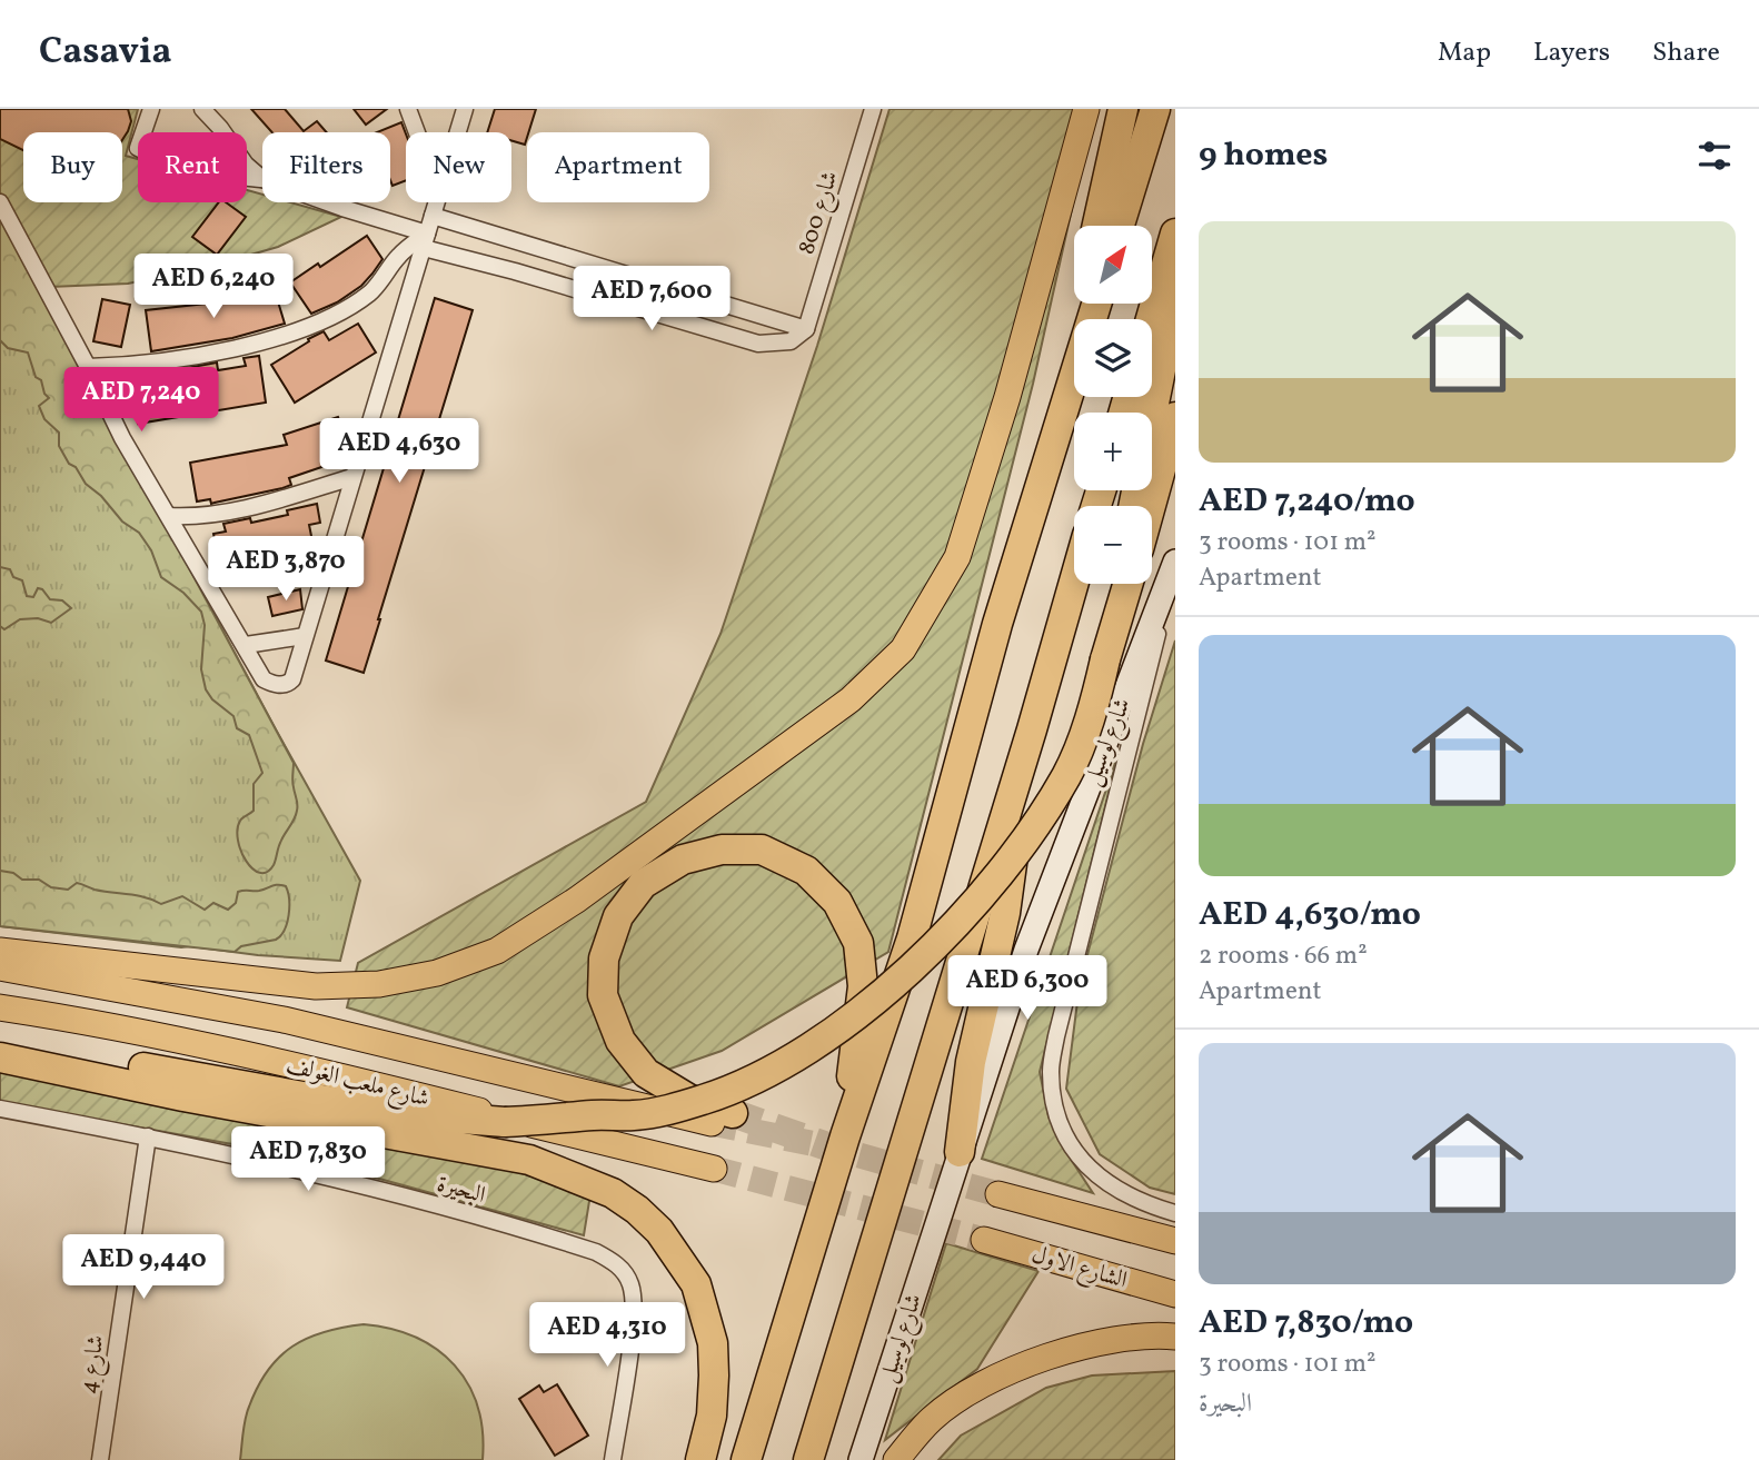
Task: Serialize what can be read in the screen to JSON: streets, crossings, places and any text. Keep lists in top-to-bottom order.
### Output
{
  "streets": {
    "main road": ["شارع ملعب الغولف", "الشارع الاول"],
    "street": [
      "شارع 800",
      "شارع لوسيل",
      "البحيرة",
      "شارع 4"
    ]
  },
  "crossings": [
    ["البحيرة", "شارع 4"]
  ],
  "north": "top right",
  "page": {
    "header": "Casavia",
    "nav": ["Map", "Layers", "Share"],
    "heading": "9 homes",
    "chip": [
      "Buy",
      "Rent",
      "Filters",
      "New",
      "Apartment"
    ],
    "list": [
      {
        "name": "AED 7,240/mo",
        "note": "3 rooms · 101 m² · Apartment"
      },
      {
        "name": "AED 4,630/mo",
        "note": "2 rooms · 66 m² · Apartment"
      },
      {
        "name": "AED 7,830/mo",
        "note": "3 rooms · 101 m² · البحيرة"
      }
    ],
    "map_buttons": ["+", "−"],
    "price": [
      "AED 6,240",
      "AED 7,600",
      "AED 7,240",
      "AED 4,630",
      "AED 3,870",
      "AED 6,300",
      "AED 7,830",
      "AED 9,440",
      "AED 4,310"
    ]
  }
}
